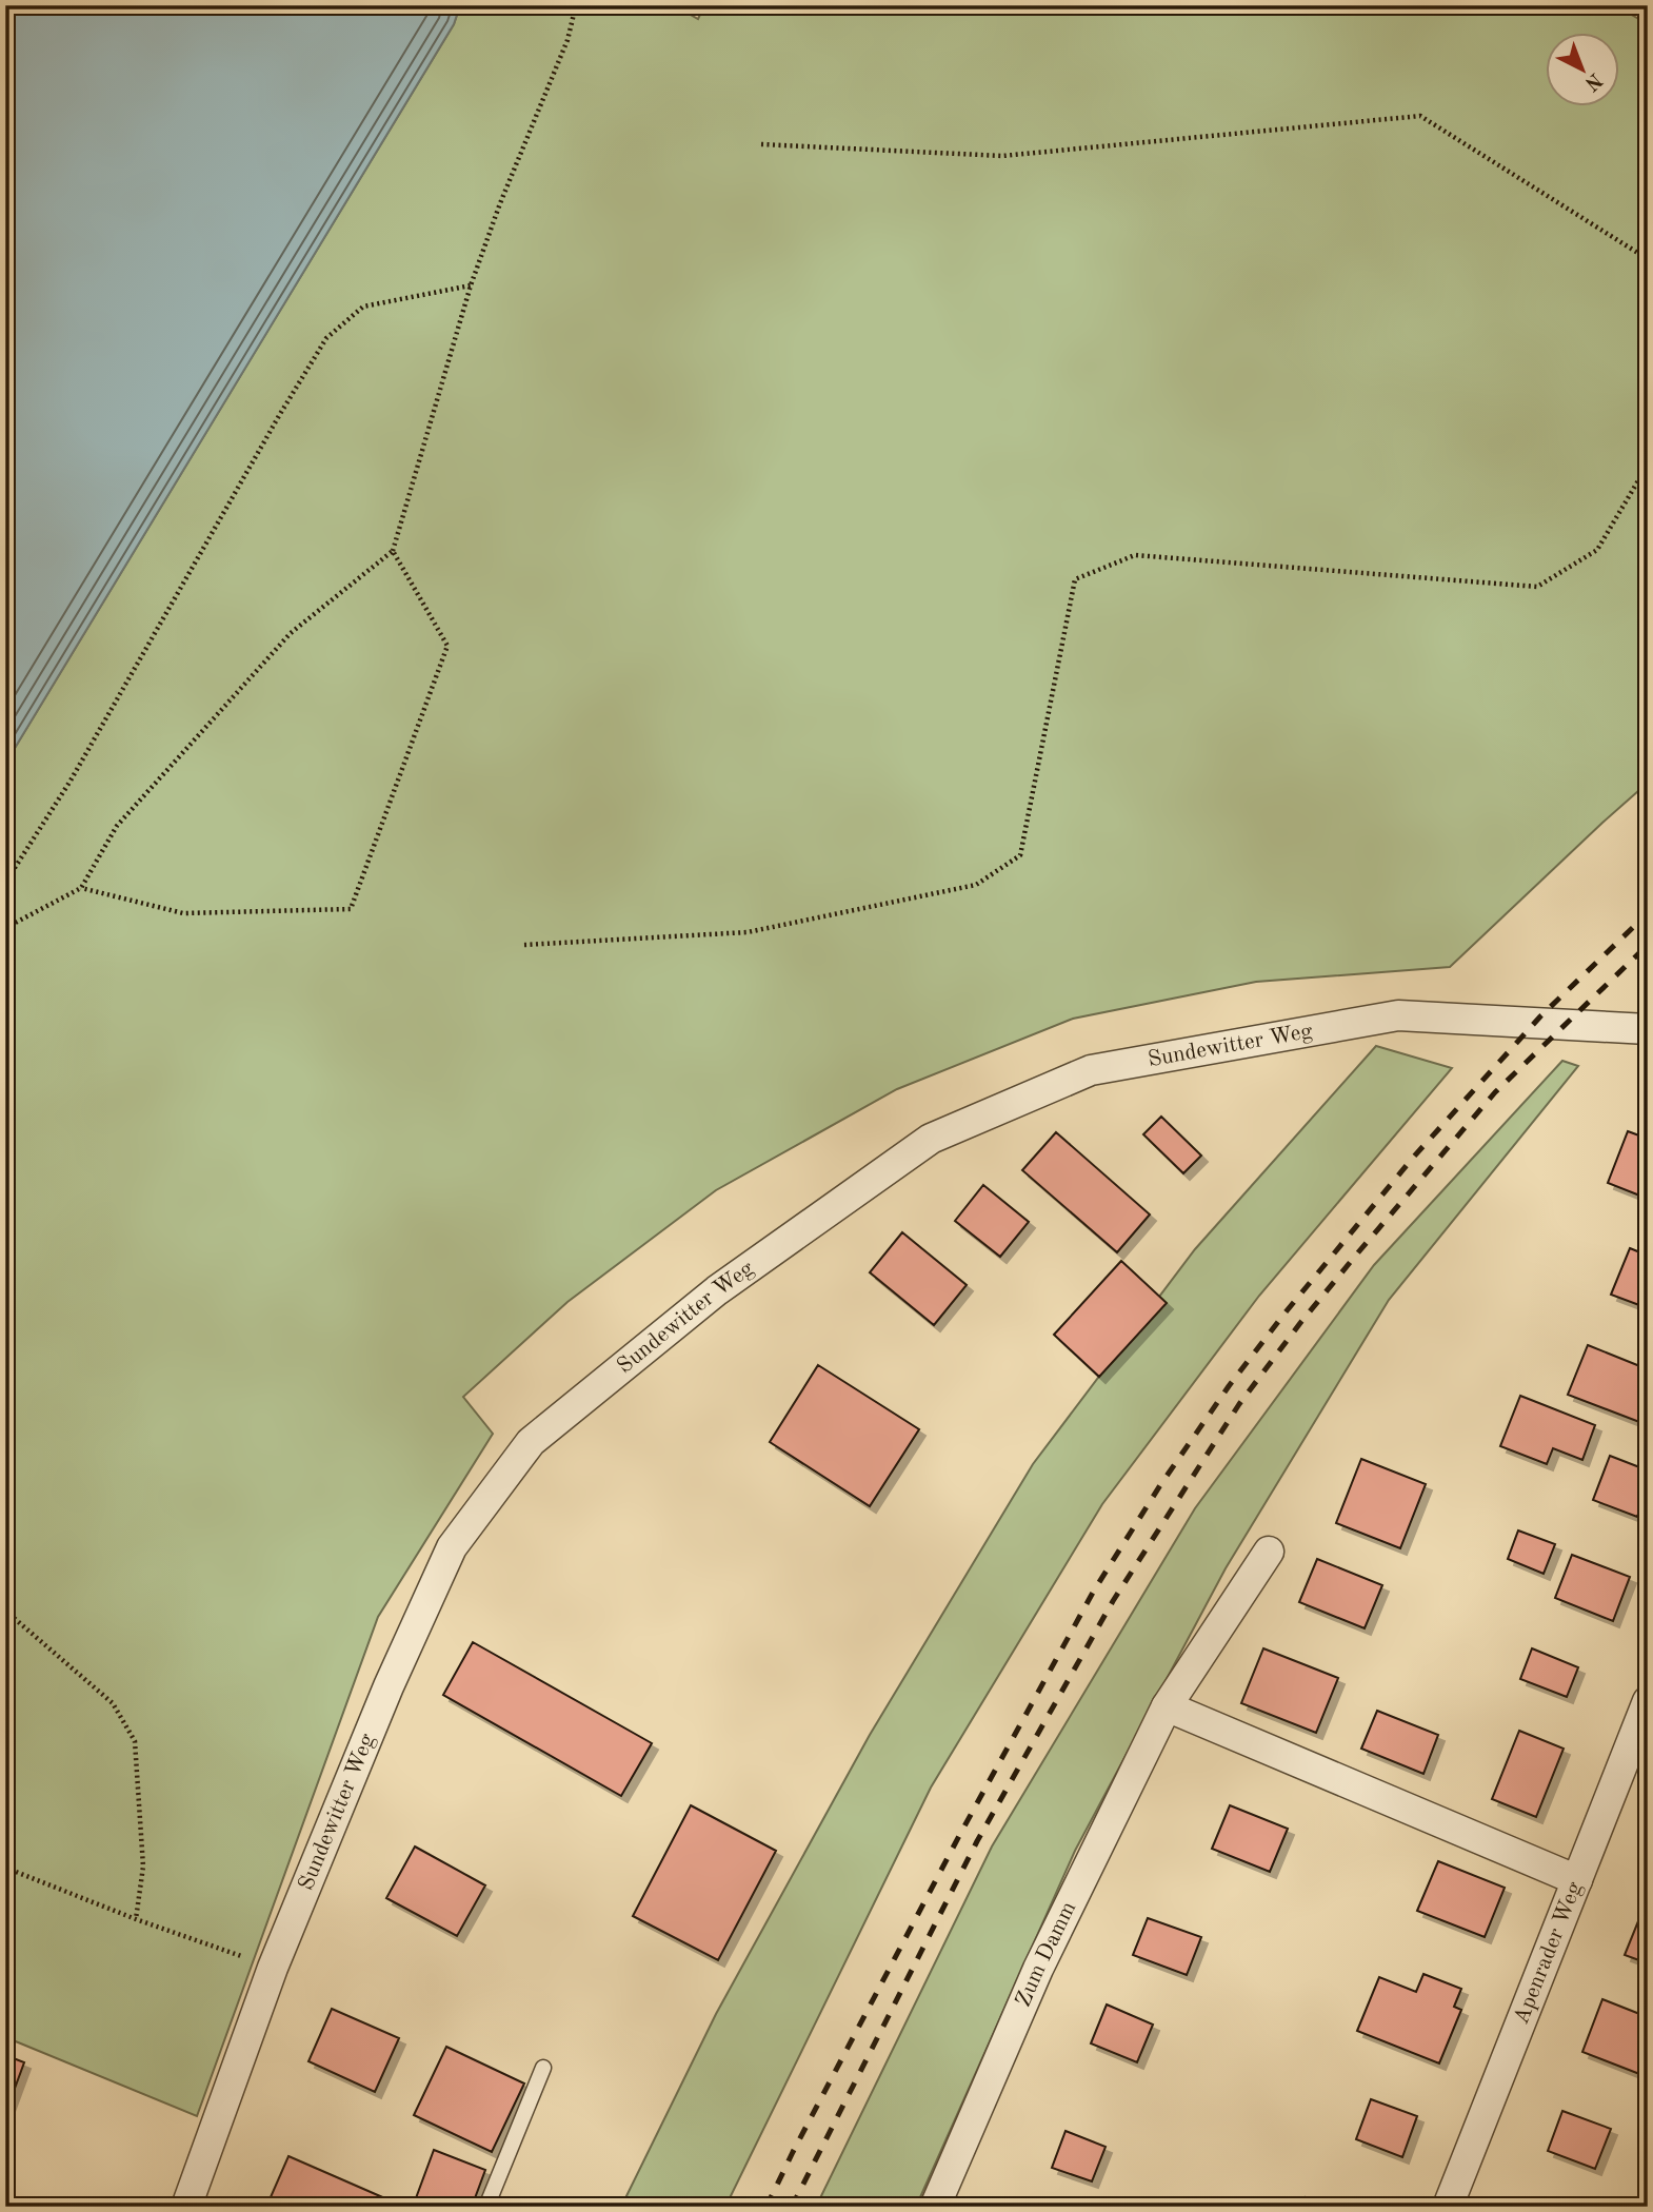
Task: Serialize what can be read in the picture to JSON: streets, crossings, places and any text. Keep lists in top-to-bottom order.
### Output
{
  "streets": {
    "street": ["Sundewitter Weg", "Zum Damm", "Apenrader Weg"]
  },
  "north": "bottom right"
}
